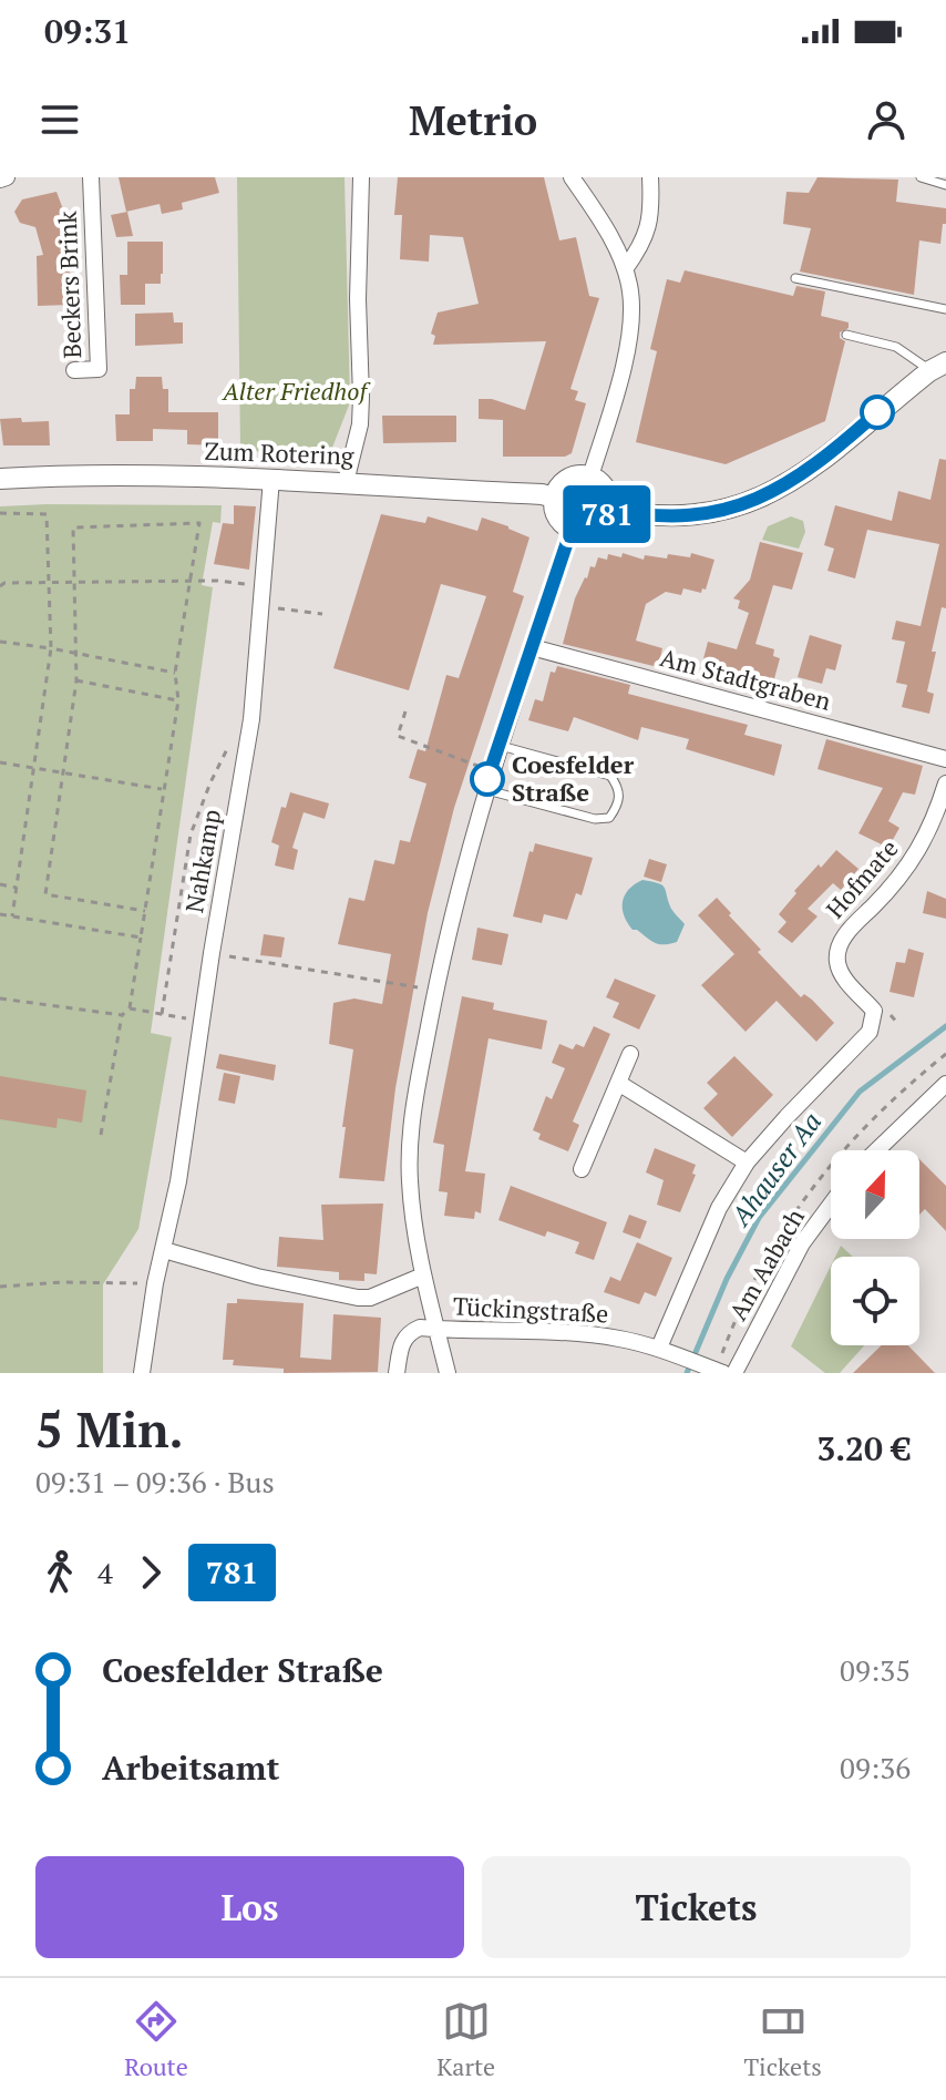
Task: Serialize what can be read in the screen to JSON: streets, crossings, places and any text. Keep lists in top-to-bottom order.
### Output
{
  "streets": {
    "street": [
      "Beckers Brink",
      "Zum Rotering",
      "Am Stadtgraben",
      "Nahkamp",
      "Hofmate",
      "Am Aabach",
      "Tückingstraße"
    ]
  },
  "crossings": [
    ["Zum Rotering", "Nahkamp"],
    ["Hofmate", "Tückingstraße"]
  ],
  "water": ["Ahauser Aa"],
  "parks": ["Alter Friedhof"],
  "places": ["Coesfelder Straße"],
  "lines": ["bus line 781"],
  "north": "top",
  "page": {
    "status": "09:31",
    "header": "Metrio",
    "on_map": "781",
    "heading": ["5 Min.", "09:31 – 09:36 · Bus", "3.20 €"],
    "legs": ["4", "781"],
    "list": [
      {
        "name": "Coesfelder Straße",
        "value": "09:35"
      },
      {
        "name": "Arbeitsamt",
        "value": "09:36"
      }
    ],
    "buttons": ["Los", "Tickets"],
    "tabs": ["Route", "Karte", "Tickets"]
  }
}
